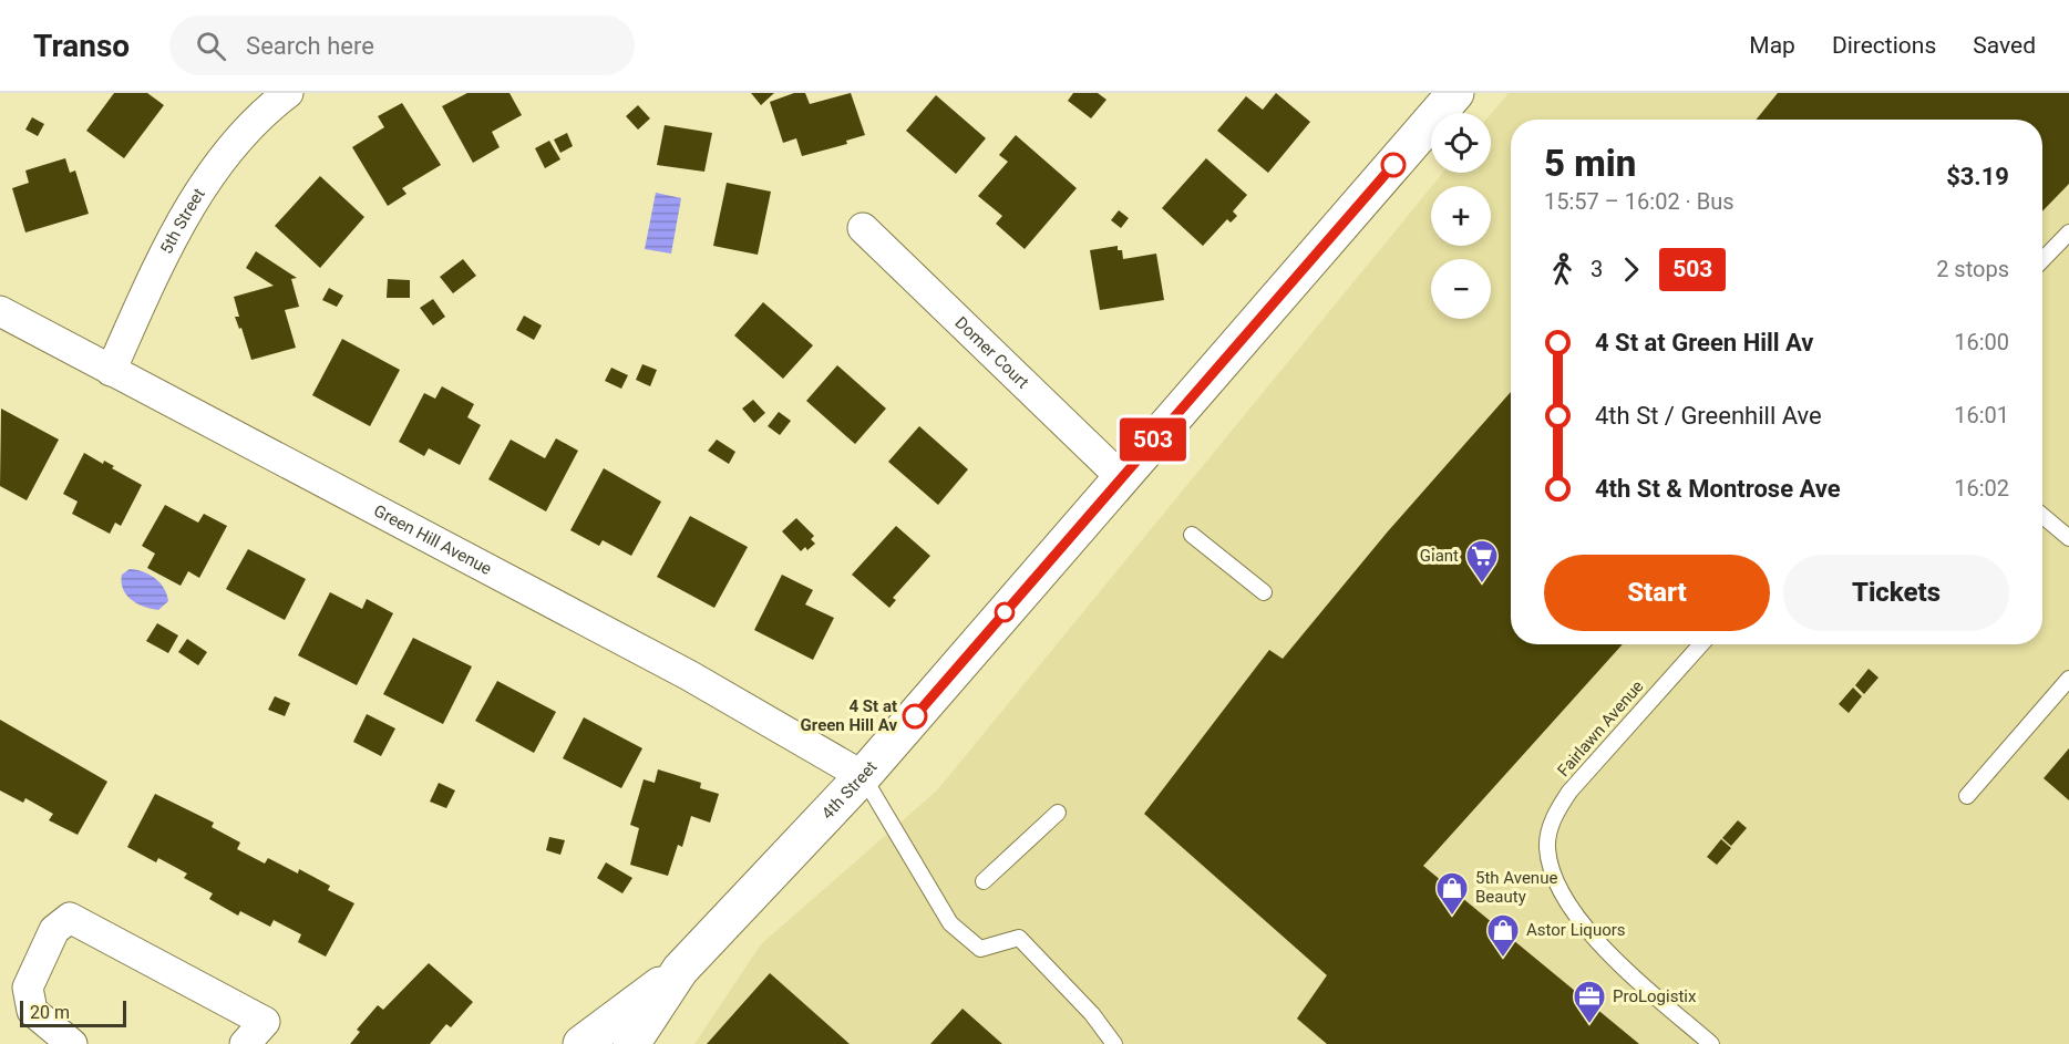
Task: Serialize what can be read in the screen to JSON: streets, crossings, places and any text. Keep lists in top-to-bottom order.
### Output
{
  "streets": {
    "street": [
      "5th Street",
      "Domer Court",
      "Green Hill Avenue",
      "4th Street"
    ],
    "lane": ["Fairlawn Avenue"]
  },
  "crossings": [
    ["5th Street", "Green Hill Avenue"],
    ["Domer Court", "4th Street"],
    ["Green Hill Avenue", "4th Street"]
  ],
  "places": {
    "supermarket": ["Giant"],
    "other": ["4 St at Green Hill Av"],
    "shop": ["5th Avenue Beauty", "Astor Liquors"],
    "office": ["ProLogistix"]
  },
  "lines": ["bus line 503"],
  "scale_bar": "20 m",
  "page": {
    "header": "Transo",
    "search": "Search here",
    "nav": ["Map", "Directions", "Saved"],
    "on_map": "503",
    "map_buttons": ["+", "−"],
    "heading": ["5 min", "15:57 – 16:02 · Bus", "$3.19"],
    "legs": ["3", "503", "2 stops"],
    "list": [
      {
        "name": "4 St at Green Hill Av",
        "value": "16:00"
      },
      {
        "name": "4th St / Greenhill Ave",
        "value": "16:01"
      },
      {
        "name": "4th St & Montrose Ave",
        "value": "16:02"
      }
    ],
    "buttons": ["Start", "Tickets"],
    "scale": "20 m"
  }
}
